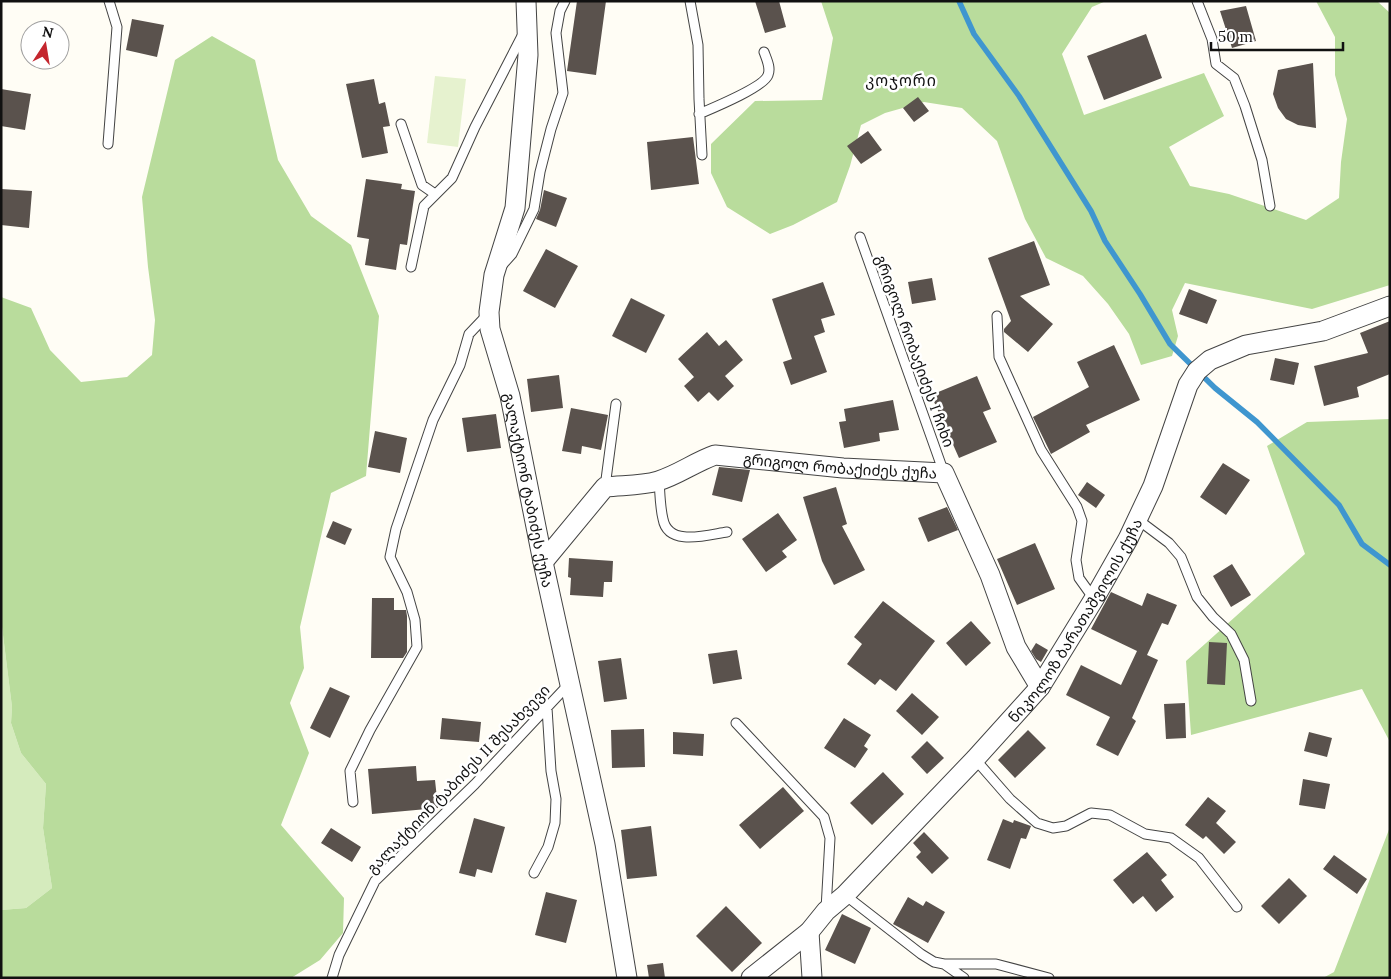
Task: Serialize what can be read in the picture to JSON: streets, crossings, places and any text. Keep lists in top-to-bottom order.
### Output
{
  "streets": {
    "street": ["გრიგოლ რობაქიძეს ქუჩა", "გალაქტიონ ტაბიძეს ქუჩა", "ნიკოლოზ ბარათაშვილის ქუჩა"],
    "lane": ["გრიგოლ რობაქიძეს I ჩიხი", "გალაქტიონ ტაბიძეს II შესახვევი"]
  },
  "crossings": [
    ["გრიგოლ რობაქიძეს I ჩიხი", "გრიგოლ რობაქიძეს ქუჩა"],
    ["გრიგოლ რობაქიძეს ქუჩა", "ნიკოლოზ ბარათაშვილის ქუჩა"],
    ["გალაქტიონ ტაბიძეს ქუჩა", "გალაქტიონ ტაბიძეს II შესახვევი"]
  ],
  "districts": ["კოჯორი"],
  "scale_bar": "50 m",
  "north": "top"
}
